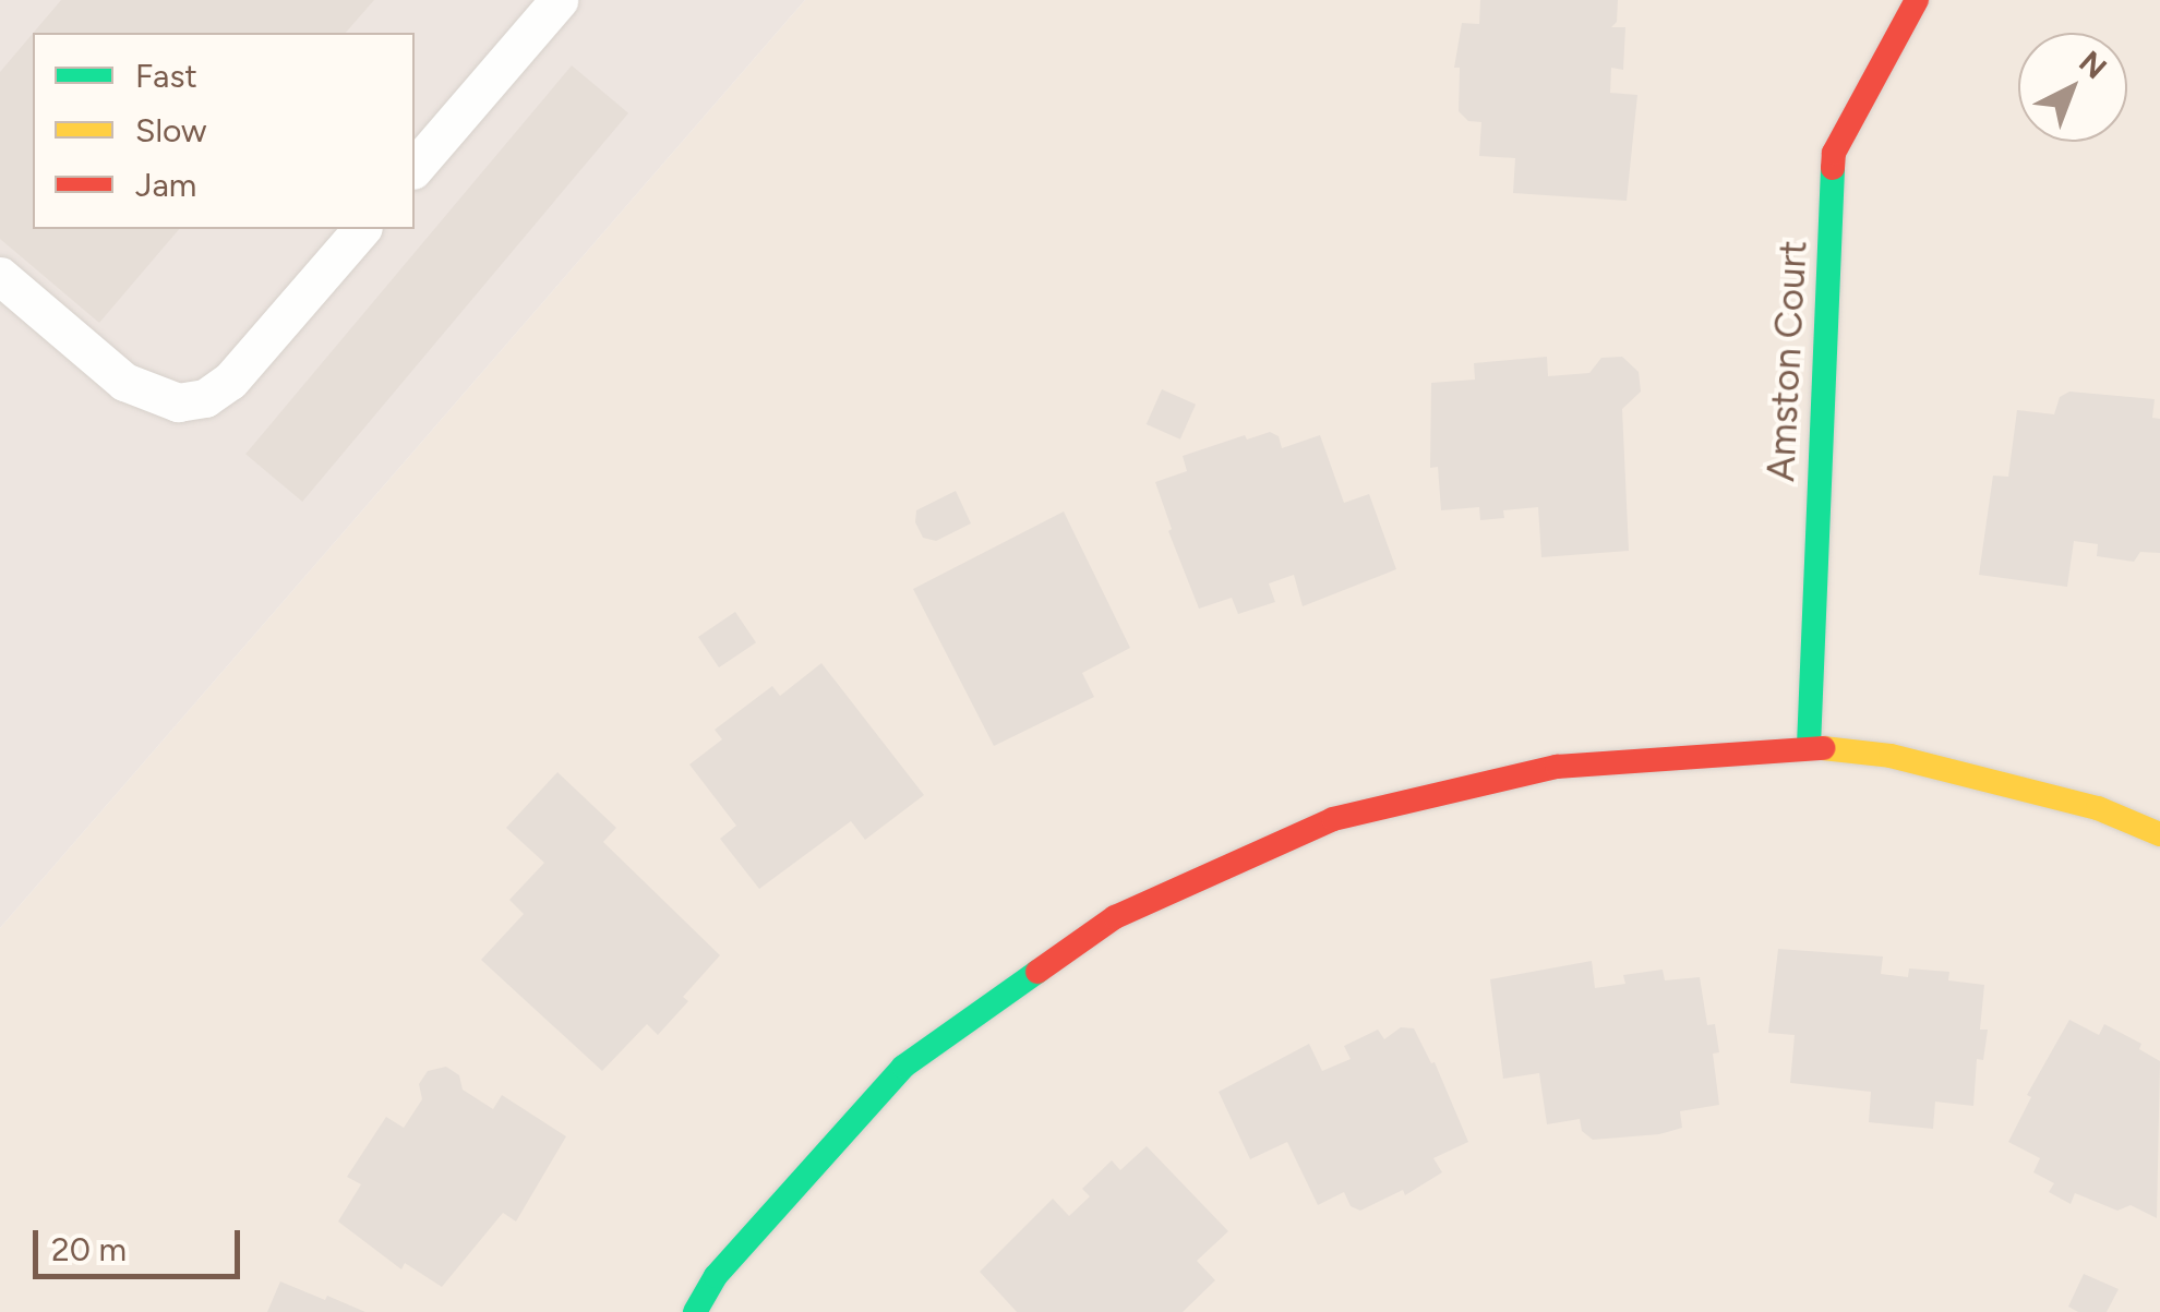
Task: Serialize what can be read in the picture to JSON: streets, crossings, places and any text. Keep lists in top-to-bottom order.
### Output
{
  "streets": {
    "street": ["Amston Court"]
  },
  "legend": ["Fast", "Slow", "Jam"],
  "scale_bar": "20 m",
  "north": "top right"
}
